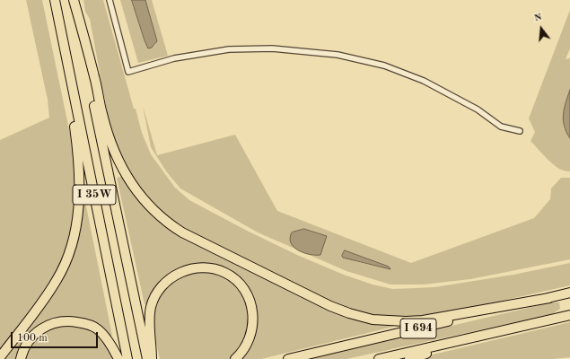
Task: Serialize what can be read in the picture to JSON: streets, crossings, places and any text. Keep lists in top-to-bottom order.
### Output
{
  "streets": {
    "highway": ["I 35W", "I 694"]
  },
  "scale_bar": "100 m",
  "north": "top"
}
